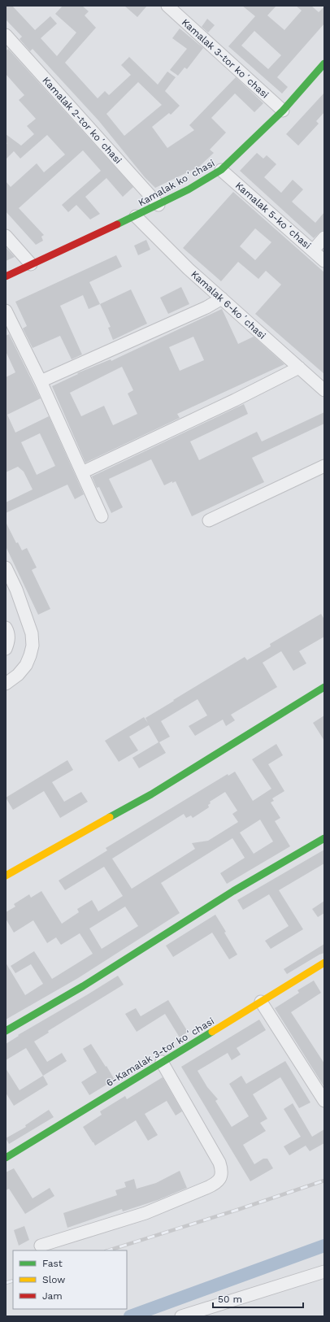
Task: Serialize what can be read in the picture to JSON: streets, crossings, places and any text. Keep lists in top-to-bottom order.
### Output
{
  "streets": {
    "street": [
      "Kamalak 3-tor koʻchasi",
      "Kamalak 2-tor koʻchasi",
      "Kamalak koʻchasi",
      "Kamalak 5-koʻchasi",
      "Kamalak 6-koʻchasi",
      "6-Kamalak 3-tor koʻchasi"
    ]
  },
  "crossings": [
    ["Kamalak 3-tor koʻchasi", "Kamalak koʻchasi"],
    ["Kamalak 2-tor koʻchasi", "Kamalak koʻchasi"],
    ["Kamalak koʻchasi", "Kamalak 5-koʻchasi"],
    ["Kamalak koʻchasi", "Kamalak 6-koʻchasi"]
  ],
  "legend": ["Fast", "Slow", "Jam"],
  "scale_bar": "50 m"
}
